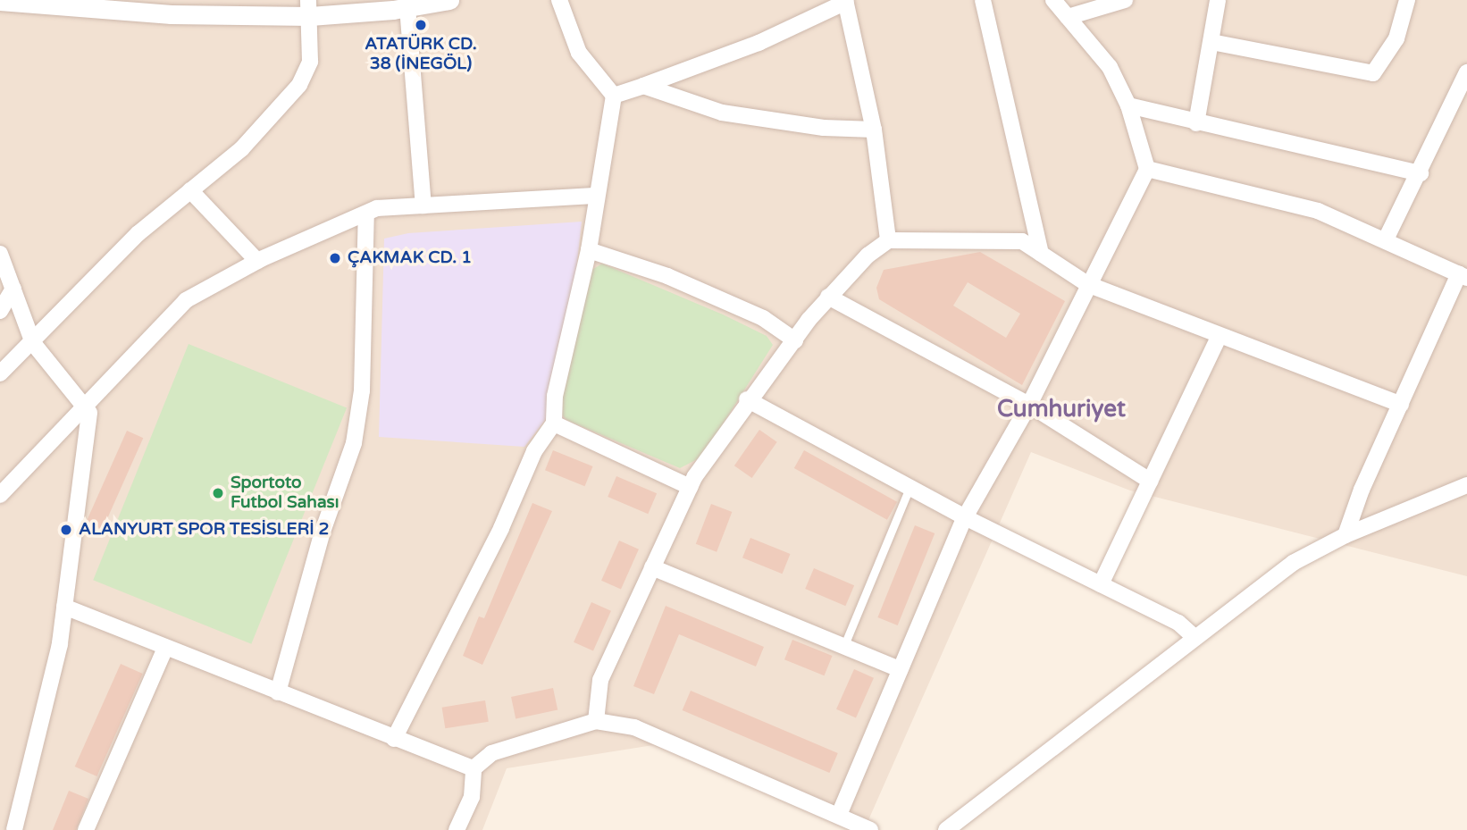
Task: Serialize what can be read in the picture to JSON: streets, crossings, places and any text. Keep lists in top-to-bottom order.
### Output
{
  "districts": ["Cumhuriyet"],
  "places": [
    "ATATÜRK CD. 38 (İNEGÖL)",
    "ÇAKMAK CD. 1",
    "Sportoto Futbol Sahası",
    "ALANYURT SPOR TESİSLERİ 2"
  ]
}
